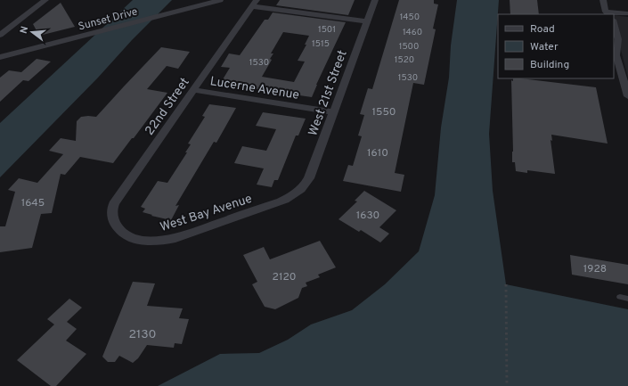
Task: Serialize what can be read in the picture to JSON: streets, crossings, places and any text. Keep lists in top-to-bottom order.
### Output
{
  "streets": {
    "street": [
      "Sunset Drive",
      "Lucerne Avenue",
      "West 21st Street",
      "22nd Street",
      "West Bay Avenue"
    ]
  },
  "crossings": [
    ["Lucerne Avenue", "West 21st Street"],
    ["Lucerne Avenue", "22nd Street"],
    ["West 21st Street", "West Bay Avenue"],
    ["22nd Street", "West Bay Avenue"]
  ],
  "house_numbers": [
    "1450",
    "1501",
    "1460",
    "1515",
    "1500",
    "1520",
    "1530",
    "1530",
    "1550",
    "1610",
    "1645",
    "1630",
    "1928",
    "2120",
    "2130"
  ],
  "legend": ["Road", "Water", "Building"],
  "north": "left"
}
